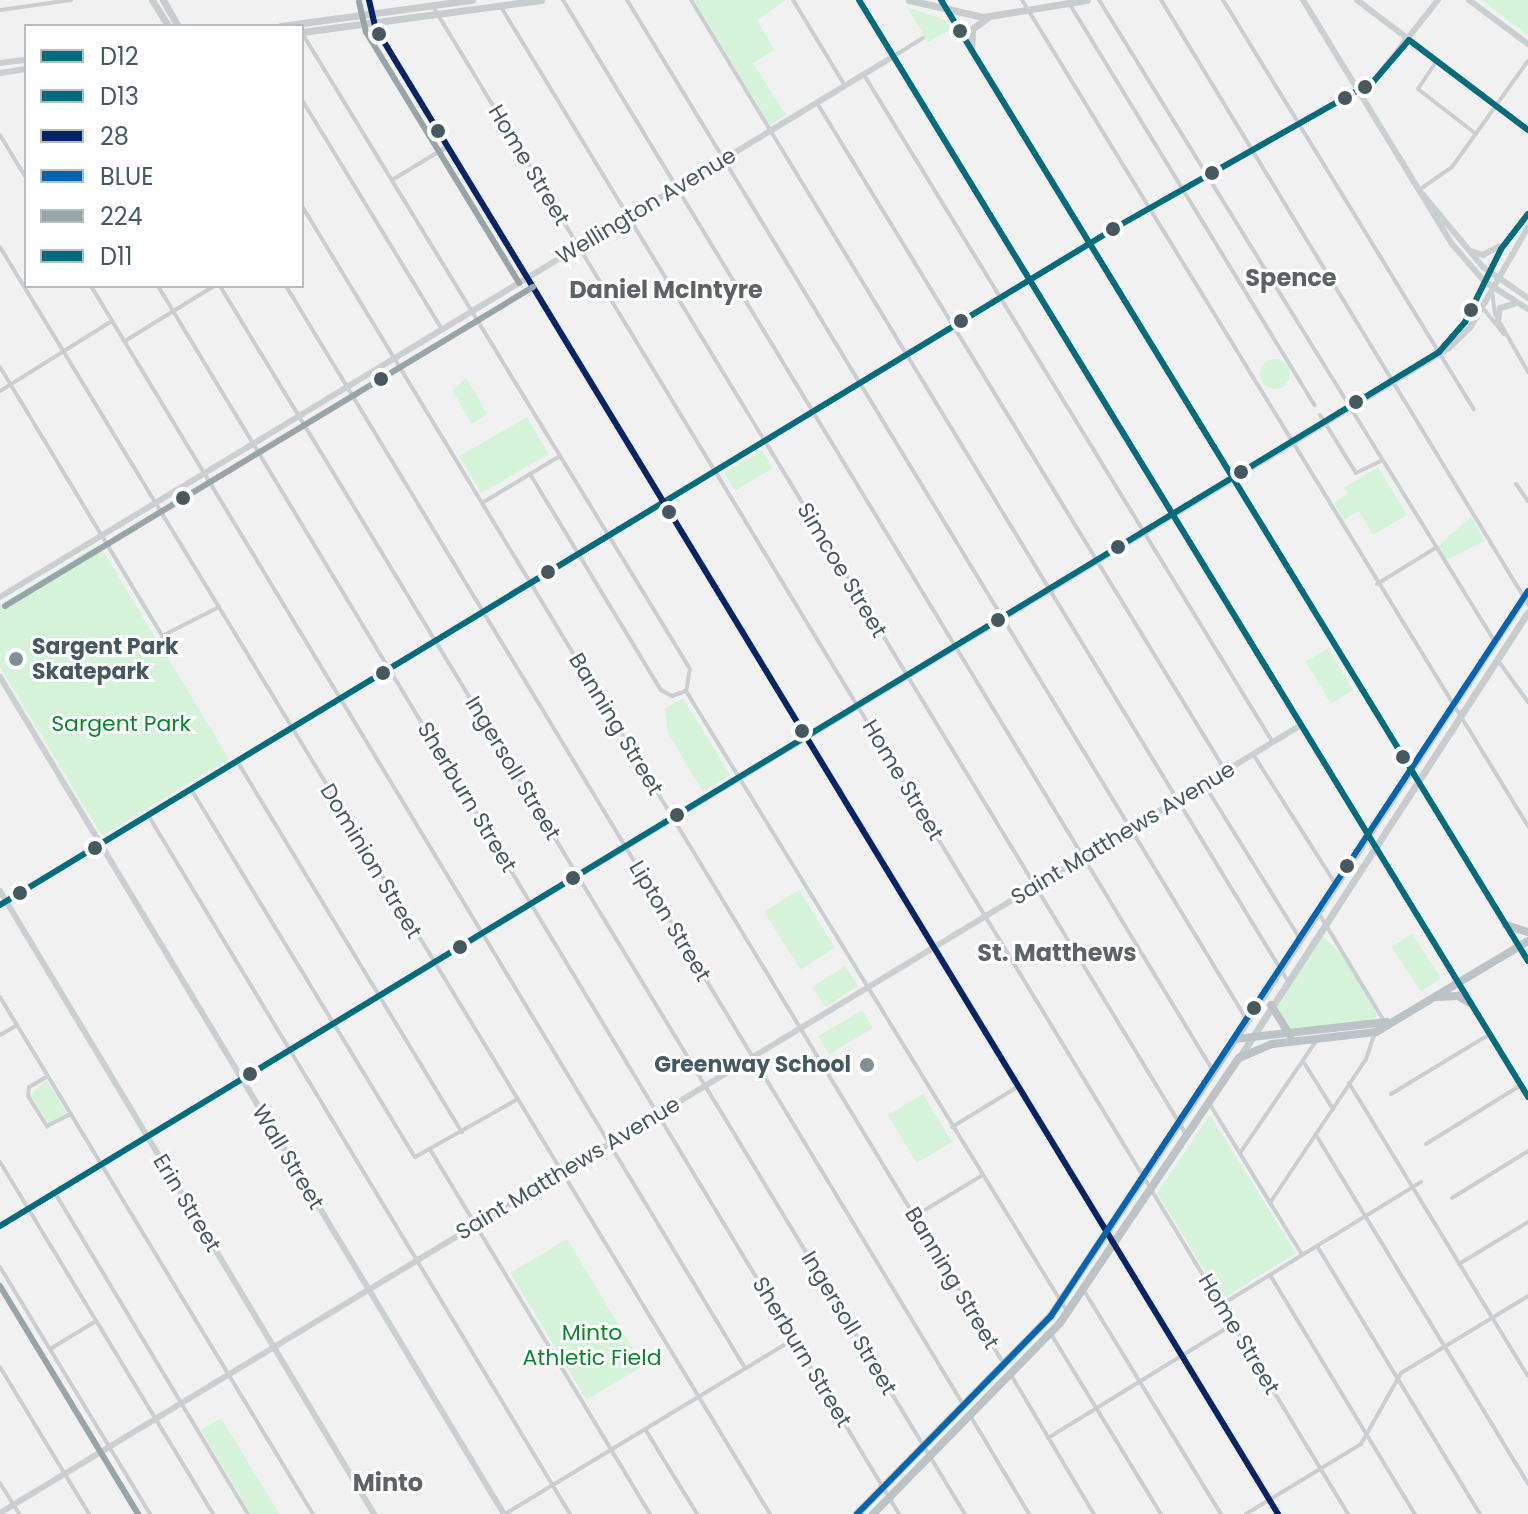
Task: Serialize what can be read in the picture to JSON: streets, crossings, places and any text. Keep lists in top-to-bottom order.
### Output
{
  "streets": {
    "main road": [
      "Wellington Avenue",
      "Saint Matthews Avenue",
      "Wall Street",
      "Erin Street"
    ],
    "street": [
      "Home Street",
      "Simcoe Street",
      "Banning Street",
      "Ingersoll Street",
      "Sherburn Street",
      "Dominion Street",
      "Lipton Street"
    ]
  },
  "crossings": [
    ["Home Street", "Wellington Avenue"],
    ["Home Street", "Saint Matthews Avenue"],
    ["Wellington Avenue", "Simcoe Street"],
    ["Wellington Avenue", "Banning Street"],
    ["Wellington Avenue", "Ingersoll Street"],
    ["Wellington Avenue", "Sherburn Street"],
    ["Wellington Avenue", "Dominion Street"],
    ["Wellington Avenue", "Lipton Street"],
    ["Simcoe Street", "Saint Matthews Avenue"],
    ["Banning Street", "Saint Matthews Avenue"],
    ["Ingersoll Street", "Saint Matthews Avenue"],
    ["Sherburn Street", "Saint Matthews Avenue"],
    ["Saint Matthews Avenue", "Dominion Street"],
    ["Saint Matthews Avenue", "Lipton Street"],
    ["Saint Matthews Avenue", "Wall Street"],
    ["Saint Matthews Avenue", "Erin Street"]
  ],
  "districts": [
    "Spence",
    "Daniel McIntyre",
    "St. Matthews",
    "Minto"
  ],
  "parks": ["Sargent Park", "Minto Athletic Field"],
  "places": ["Sargent Park Skatepark", "Greenway School"],
  "lines": [
    "transit line 28",
    "transit line D11",
    "transit line 224",
    "transit line D13",
    "transit line D12",
    "transit line BLUE"
  ],
  "legend": [
    "D12",
    "D13",
    "28",
    "BLUE",
    "224",
    "D11"
  ]
}
